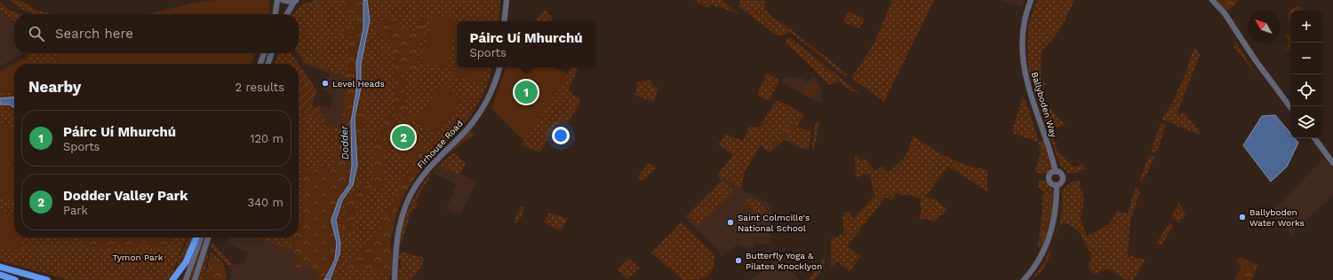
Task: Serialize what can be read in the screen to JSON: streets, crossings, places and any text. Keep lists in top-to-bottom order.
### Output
{
  "streets": {
    "main road": ["Ballyboden Way", "Firhouse Road"]
  },
  "water": ["Dodder"],
  "parks": ["Tymon Park"],
  "places": [
    "Level Heads",
    "Ballyboden Water Works",
    "Saint Colmcille's National School",
    "Butterfly Yoga & Pilates Knocklyon"
  ],
  "north": "top left",
  "page": {
    "map_buttons": ["+", "−"],
    "search": "Search here",
    "popup": ["Páirc Uí Mhurchú", "Sports"],
    "heading": ["Nearby", "2 results"],
    "pins": ["1", "2"],
    "list": [
      {
        "mark": "1",
        "name": "Páirc Uí Mhurchú",
        "note": "Sports",
        "value": "120 m"
      },
      {
        "mark": "2",
        "name": "Dodder Valley Park",
        "note": "Park",
        "value": "340 m"
      }
    ]
  }
}
